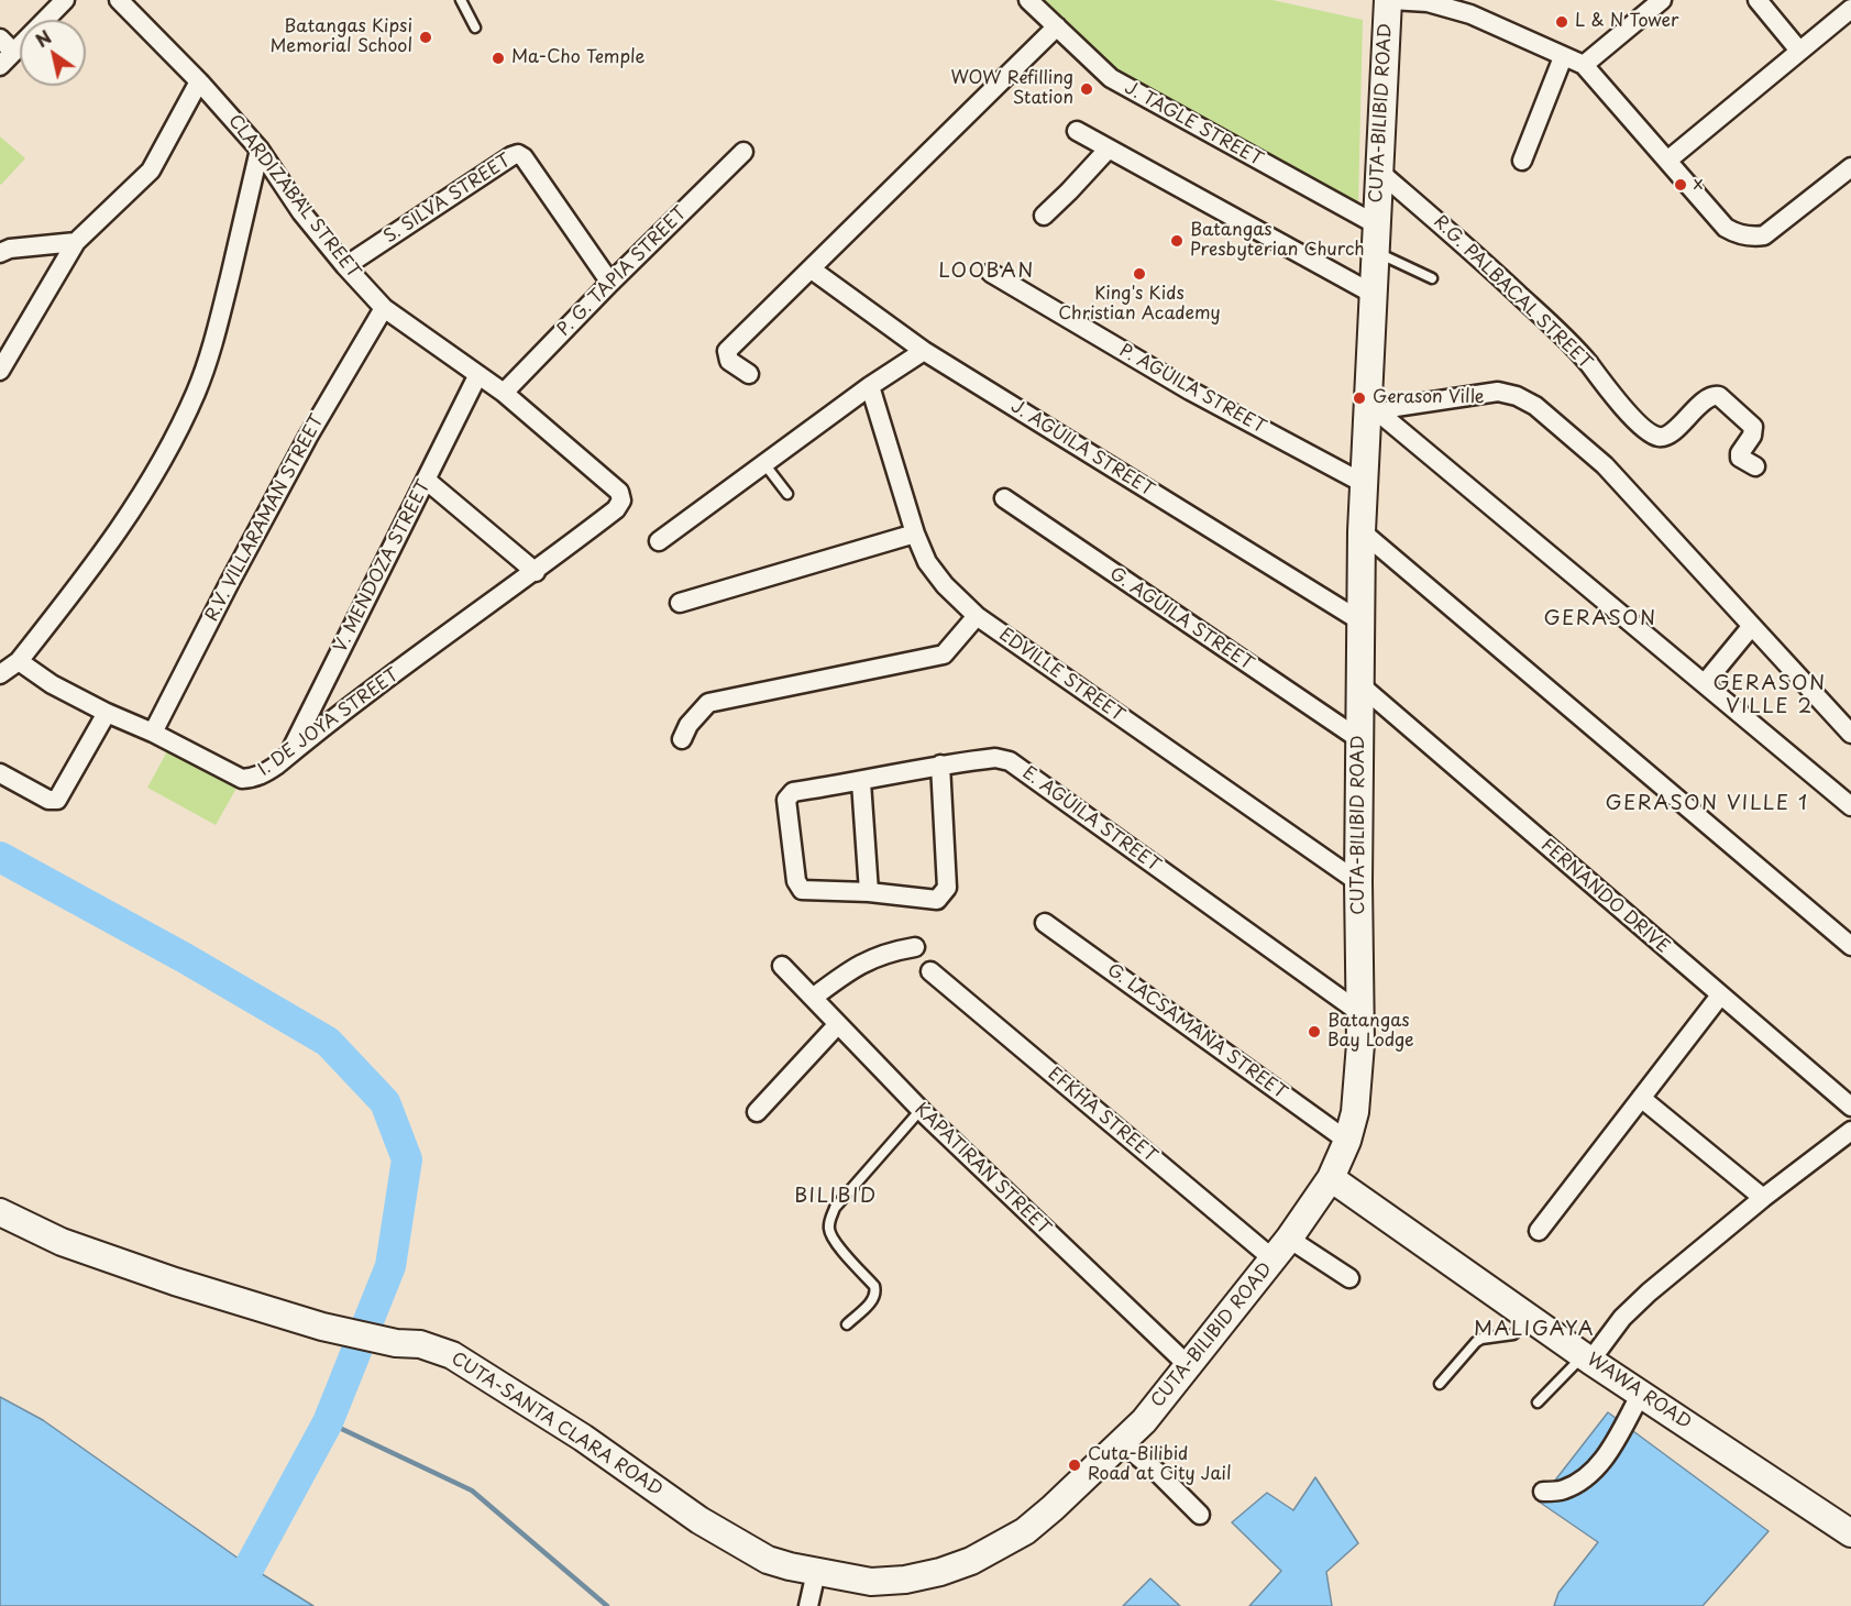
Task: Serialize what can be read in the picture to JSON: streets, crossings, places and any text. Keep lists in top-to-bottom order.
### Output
{
  "streets": {
    "street": [
      "CUTA-BILIBID ROAD",
      "J. TAGLE STREET",
      "CLARDIZABAL STREET",
      "S. SILVA STREET",
      "P. G. TAPIA STREET",
      "R.G. PALBACAL STREET",
      "P. AGUILA STREET",
      "J. AGUILA STREET",
      "R.V. VILLARAMAN STREET",
      "V. MENDOZA STREET",
      "G. AGUILA STREET",
      "EDVILLE STREET",
      "I. DE JOYA STREET",
      "E. AGUILA STREET",
      "FERNANDO DRIVE",
      "G. LACSAMANA STREET",
      "EFKHA STREET",
      "KAPATIRAN STREET",
      "WAWA ROAD",
      "CUTA-SANTA CLARA ROAD"
    ]
  },
  "crossings": [
    ["CUTA-BILIBID ROAD", "J. TAGLE STREET"],
    ["CUTA-BILIBID ROAD", "R.G. PALBACAL STREET"],
    ["CUTA-BILIBID ROAD", "P. AGUILA STREET"],
    ["CUTA-BILIBID ROAD", "J. AGUILA STREET"],
    ["CUTA-BILIBID ROAD", "G. AGUILA STREET"],
    ["CUTA-BILIBID ROAD", "EDVILLE STREET"],
    ["CUTA-BILIBID ROAD", "E. AGUILA STREET"],
    ["CUTA-BILIBID ROAD", "FERNANDO DRIVE"],
    ["CUTA-BILIBID ROAD", "G. LACSAMANA STREET"],
    ["CUTA-BILIBID ROAD", "EFKHA STREET"],
    ["CUTA-BILIBID ROAD", "KAPATIRAN STREET"],
    ["CUTA-BILIBID ROAD", "WAWA ROAD"],
    ["CUTA-BILIBID ROAD", "CUTA-SANTA CLARA ROAD"],
    ["CLARDIZABAL STREET", "S. SILVA STREET"],
    ["CLARDIZABAL STREET", "P. G. TAPIA STREET"],
    ["CLARDIZABAL STREET", "R.V. VILLARAMAN STREET"],
    ["CLARDIZABAL STREET", "V. MENDOZA STREET"],
    ["CLARDIZABAL STREET", "I. DE JOYA STREET"],
    ["S. SILVA STREET", "P. G. TAPIA STREET"],
    ["R.V. VILLARAMAN STREET", "I. DE JOYA STREET"],
    ["V. MENDOZA STREET", "I. DE JOYA STREET"]
  ],
  "districts": [
    "LOOBAN",
    "GERASON",
    "GERASON VILLE 2",
    "GERASON VILLE 1",
    "BILIBID",
    "MALIGAYA"
  ],
  "places": [
    "L & N Tower",
    "Batangas Kipsi Memorial School",
    "Ma-Cho Temple",
    "WOW Refilling Station",
    "x",
    "Batangas Presbyterian Church",
    "King's Kids Christian Academy",
    "Gerason Ville",
    "Batangas Bay Lodge",
    "Cuta-Bilibid Road at City Jail"
  ],
  "north": "top left"
}
